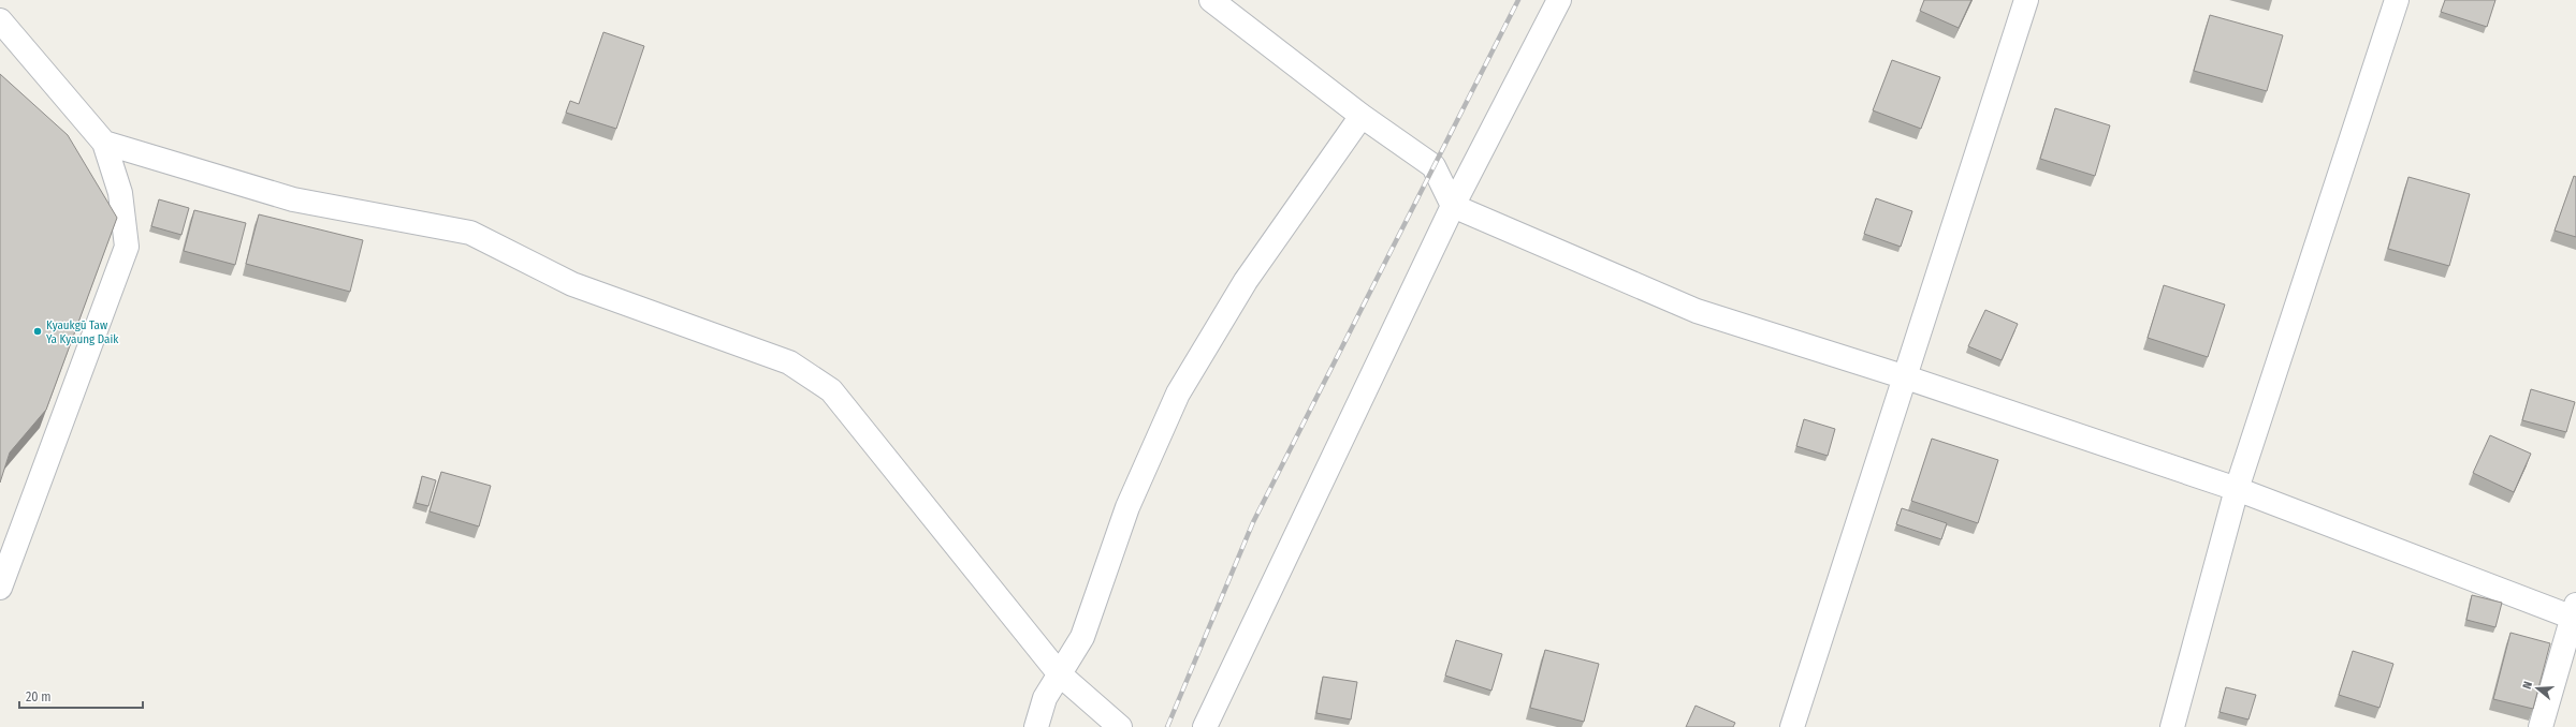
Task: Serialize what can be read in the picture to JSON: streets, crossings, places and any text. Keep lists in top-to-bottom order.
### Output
{
  "places": ["Kyaukgū Taw Ya Kyaung Daik"],
  "scale_bar": "20 m",
  "north": "left"
}
